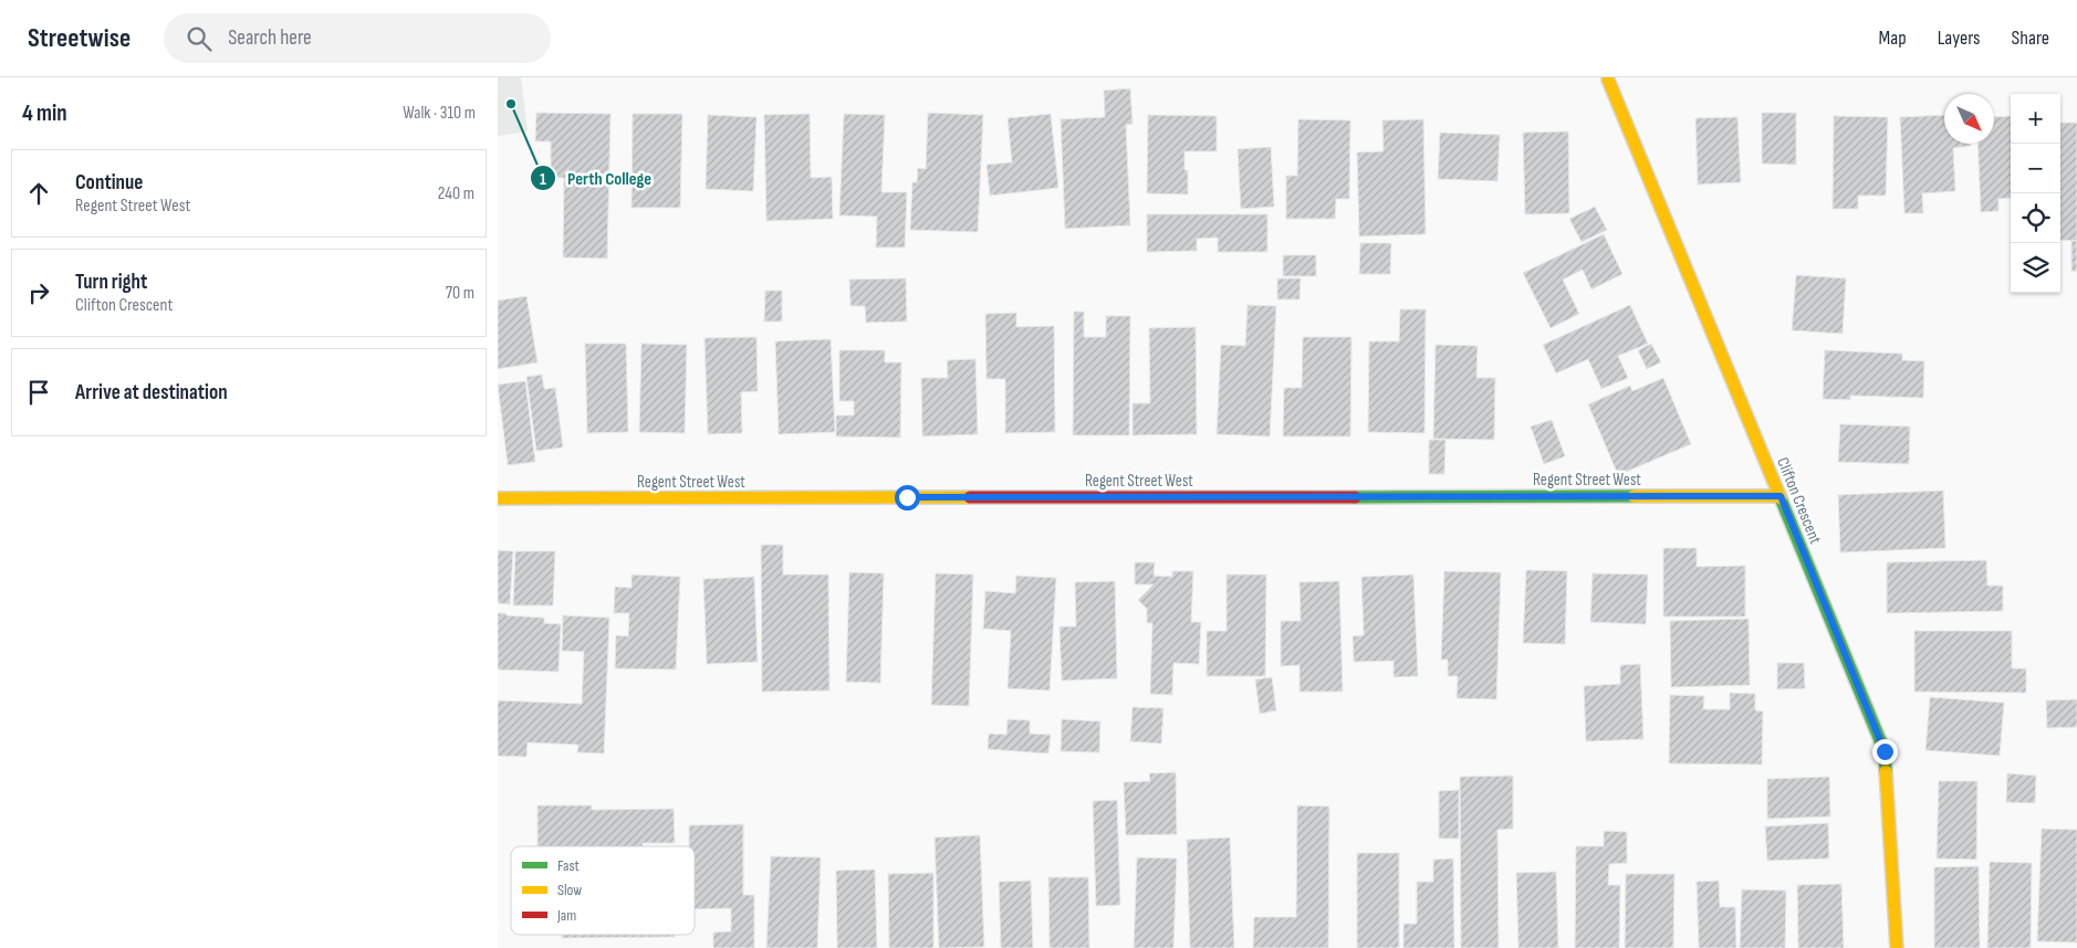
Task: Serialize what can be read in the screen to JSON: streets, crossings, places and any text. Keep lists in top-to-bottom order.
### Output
{
  "streets": {
    "street": ["Regent Street West", "Clifton Crescent"]
  },
  "crossings": [
    ["Regent Street West", "Clifton Crescent"]
  ],
  "places": ["Perth College"],
  "legend": ["Fast", "Slow", "Jam"],
  "north": "bottom right",
  "page": {
    "header": "Streetwise",
    "search": "Search here",
    "nav": ["Map", "Layers", "Share"],
    "heading": ["4 min", "Walk · 310 m"],
    "map_buttons": ["+", "−"],
    "list": [
      ["Continue", "Regent Street West", "240 m"],
      ["Turn right", "Clifton Crescent", "70 m"],
      "Arrive at destination"
    ]
  }
}
